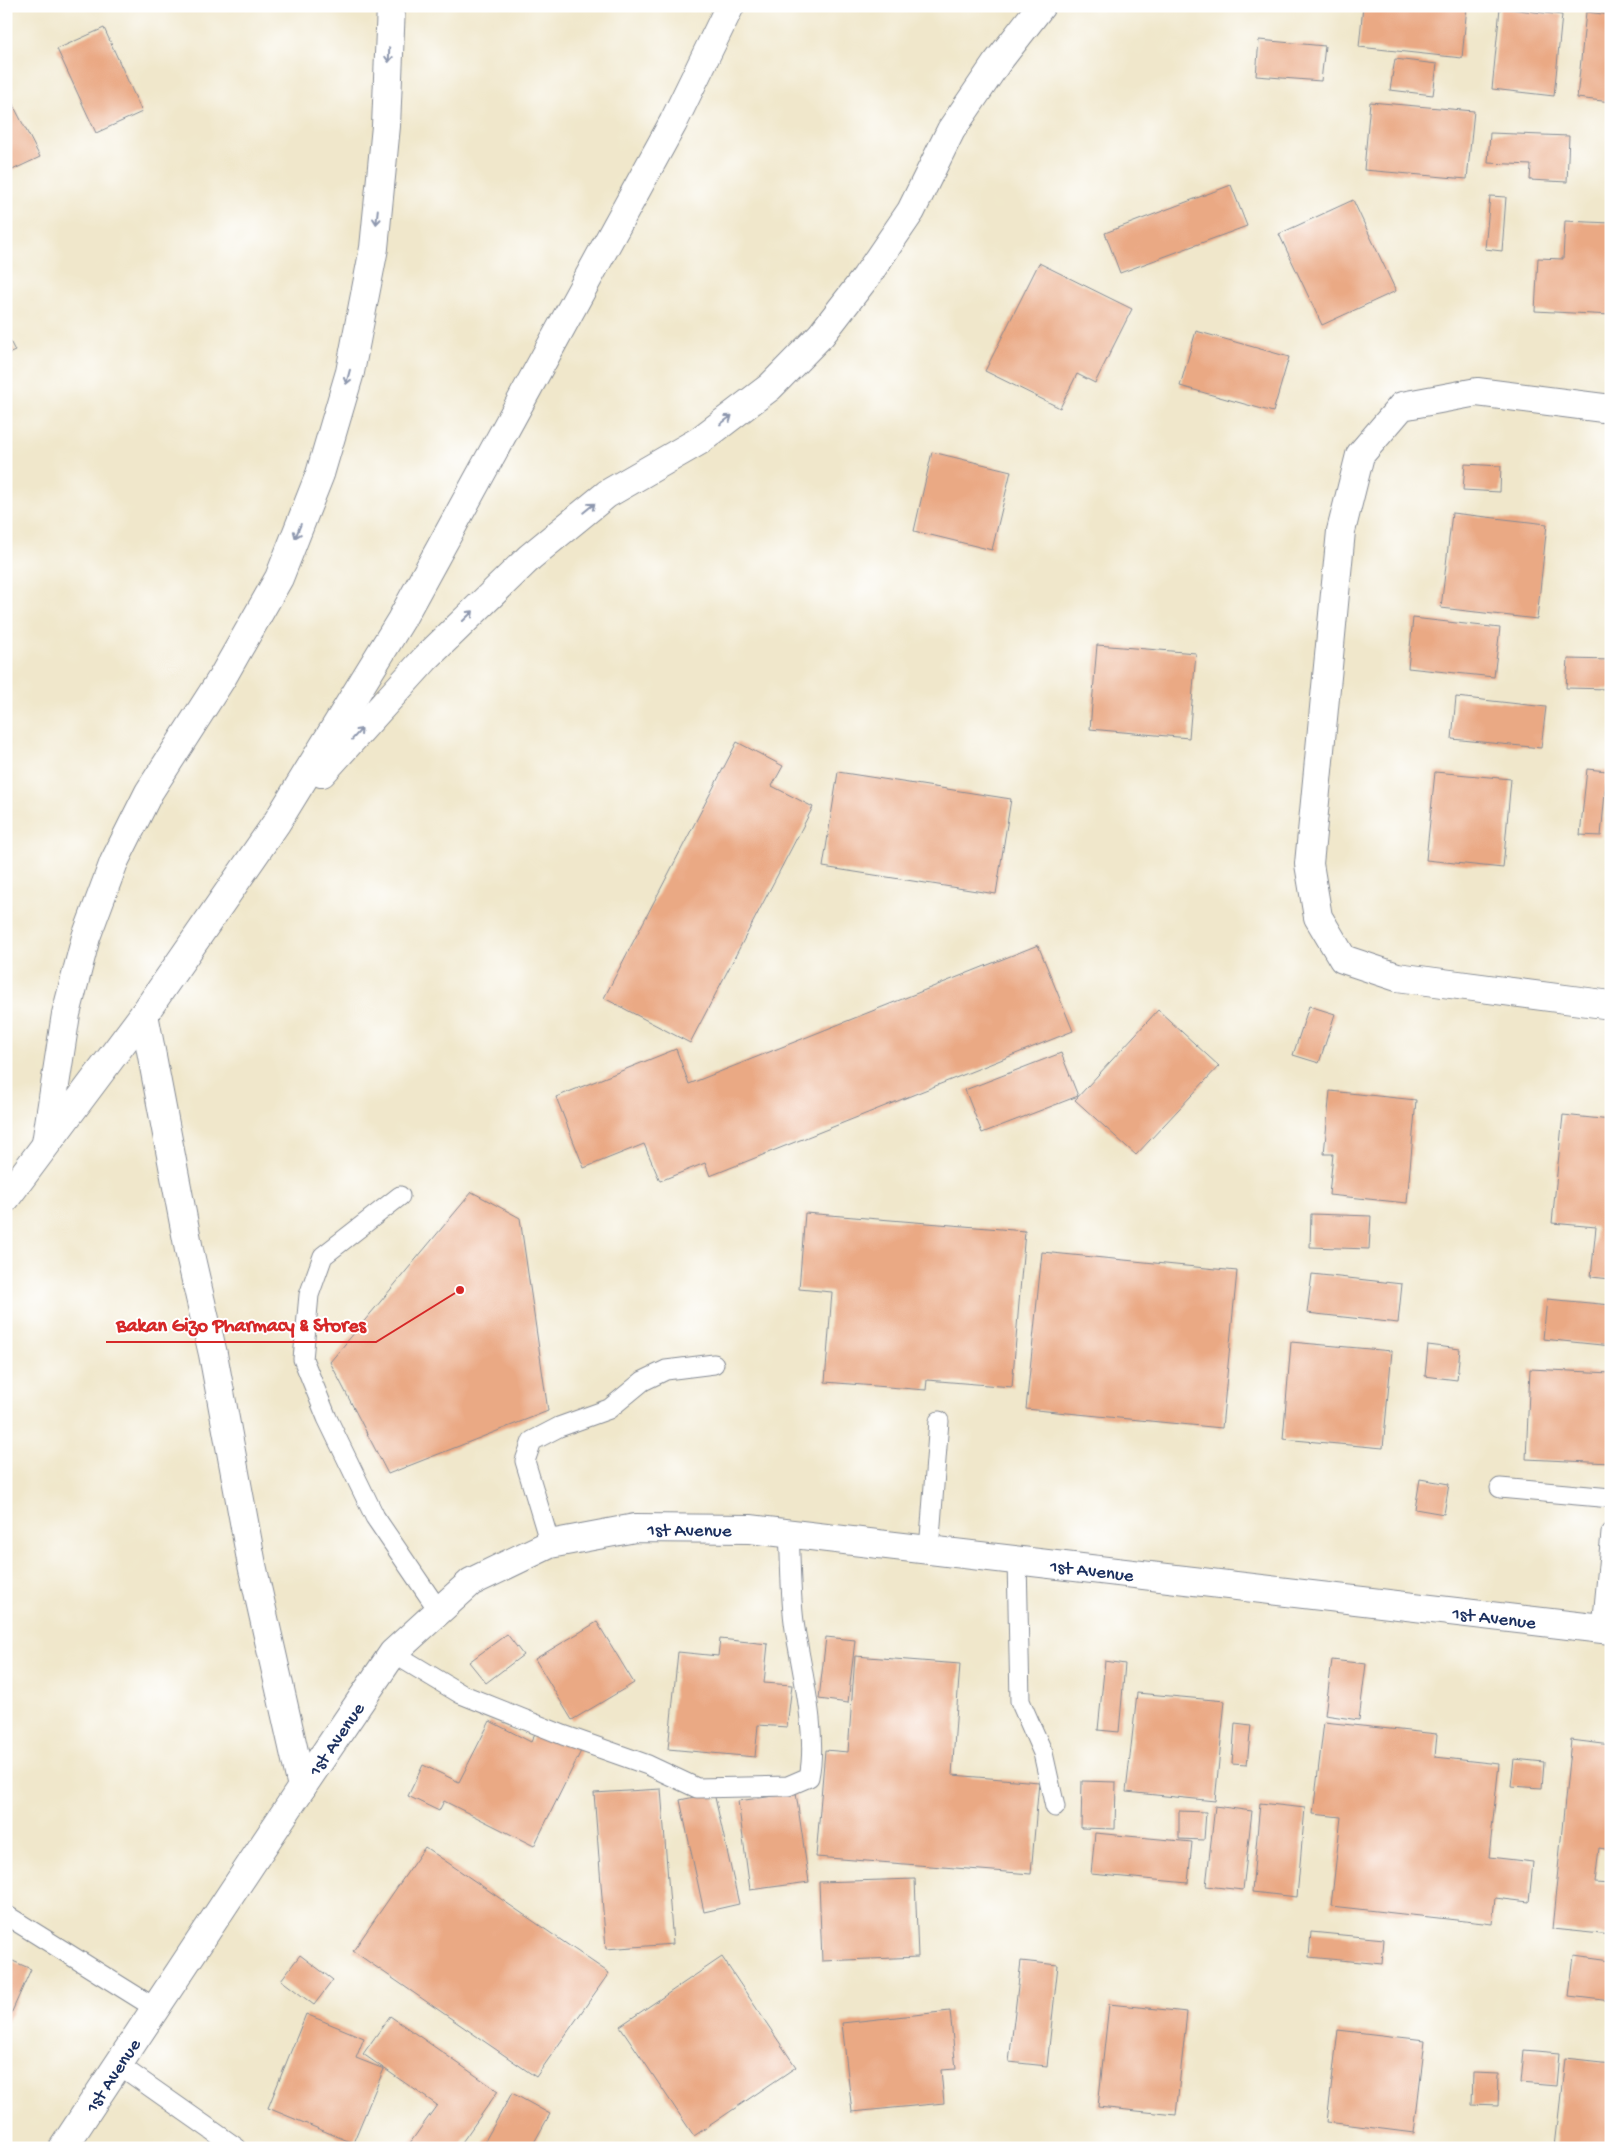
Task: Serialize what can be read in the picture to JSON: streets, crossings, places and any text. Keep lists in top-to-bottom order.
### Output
{
  "streets": {
    "main road": ["1st Avenue"]
  },
  "places": ["Bakan Gizo Pharmacy & Stores"]
}
